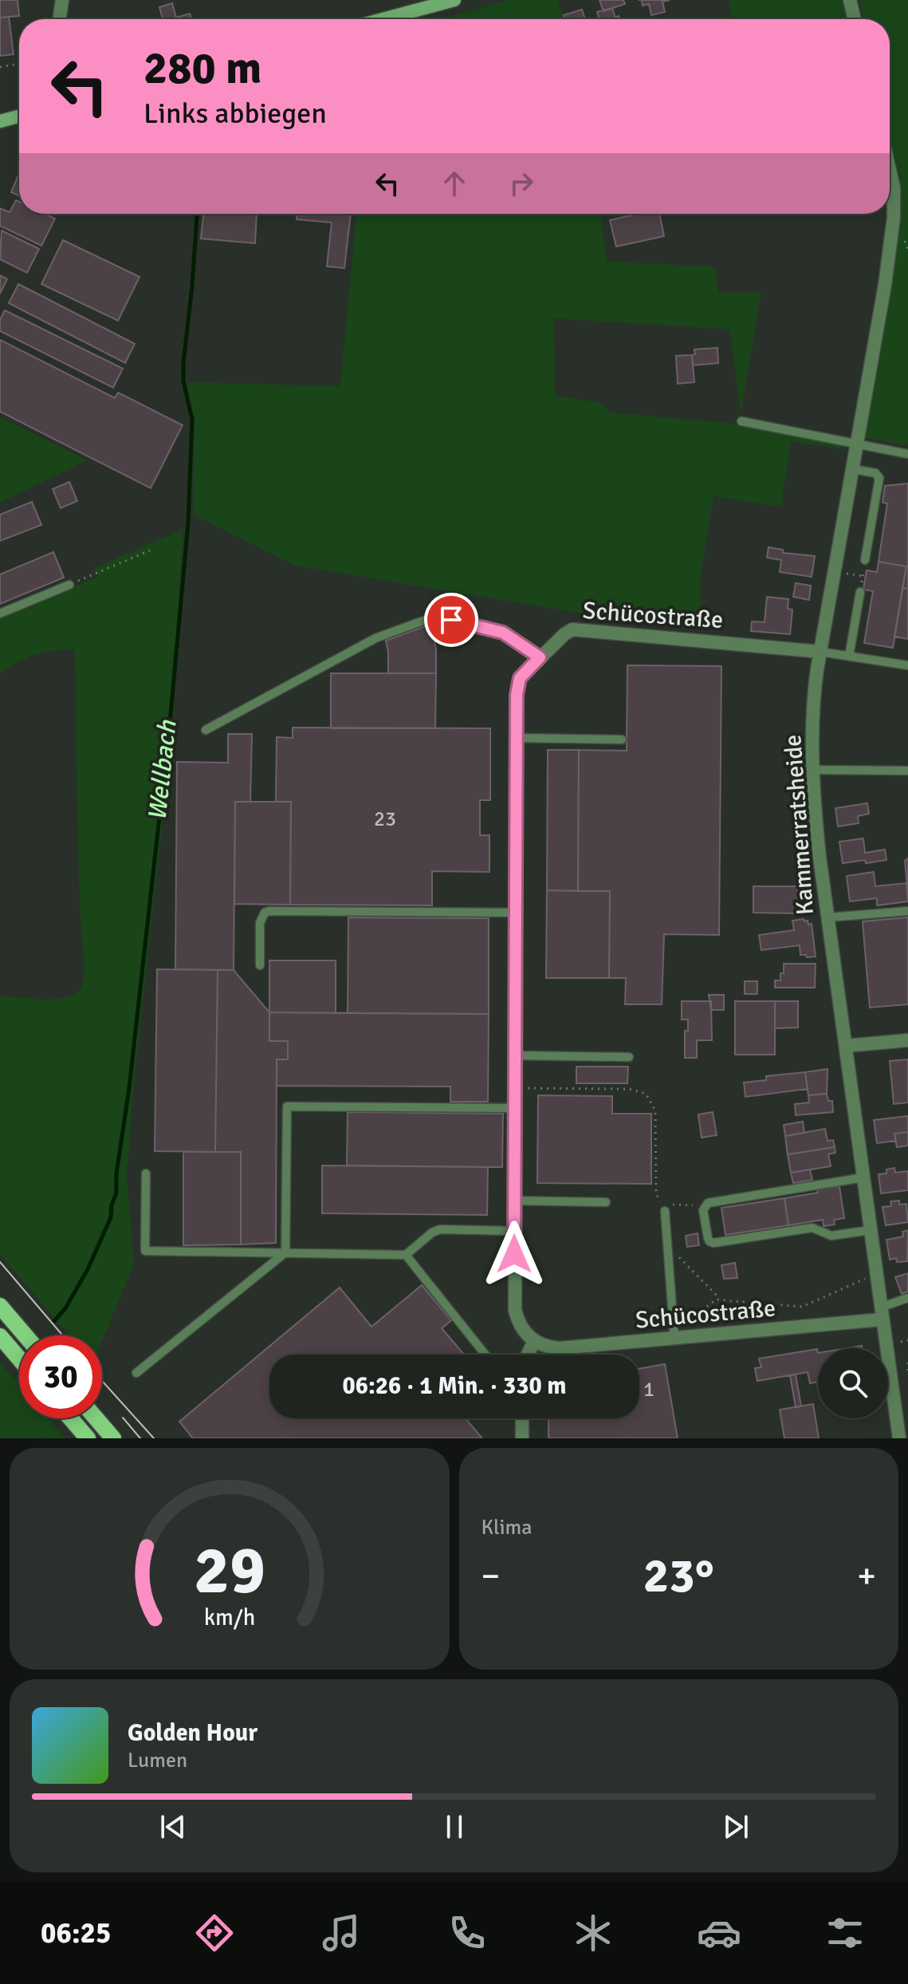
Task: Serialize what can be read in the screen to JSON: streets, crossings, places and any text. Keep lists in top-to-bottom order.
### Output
{
  "streets": {
    "street": ["Schücostraße", "Kammerratsheide"]
  },
  "crossings": [
    ["Schücostraße", "Kammerratsheide"]
  ],
  "water": ["Wellbach"],
  "house_numbers": ["23", "1"],
  "page": {
    "turn": ["280 m", "Links abbiegen"],
    "limit": "30",
    "trip": "06:26 · 1 Min. · 330 m",
    "tile": "Klima",
    "heat": ["−", "23°", "+"],
    "song": ["Golden Hour", "Lumen"],
    "tabs": "06:25",
    "gauge": ["29", "km/h"]
  }
}
